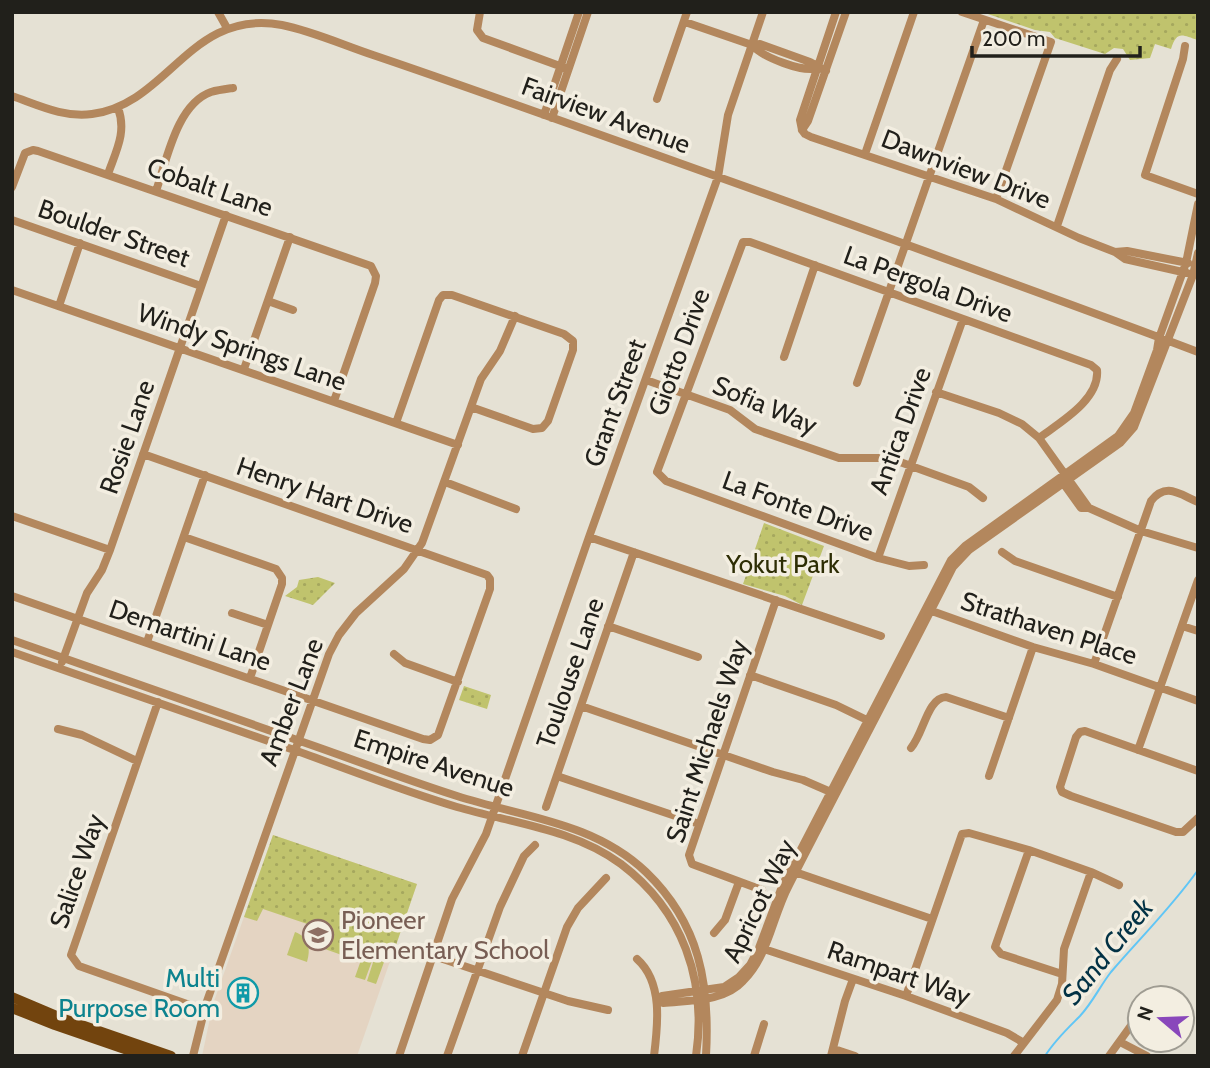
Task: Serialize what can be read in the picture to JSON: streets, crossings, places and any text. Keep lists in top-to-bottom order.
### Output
{
  "streets": {
    "street": [
      "Fairview Avenue",
      "Dawnview Drive",
      "Cobalt Lane",
      "Boulder Street",
      "La Pergola Drive",
      "Windy Springs Lane",
      "Giotto Drive",
      "Grant Street",
      "Sofia Way",
      "Antica Drive",
      "Rosie Lane",
      "Henry Hart Drive",
      "La Fonte Drive",
      "Strathaven Place",
      "Demartini Lane",
      "Toulouse Lane",
      "Amber Lane",
      "Saint Michaels Way",
      "Empire Avenue",
      "Salice Way",
      "Apricot Way",
      "Rampart Way"
    ]
  },
  "crossings": [
    ["Fairview Avenue", "Grant Street"],
    ["Fairview Avenue", "Apricot Way"],
    ["Cobalt Lane", "Boulder Street"],
    ["Cobalt Lane", "Windy Springs Lane"],
    ["Cobalt Lane", "Rosie Lane"],
    ["Boulder Street", "Rosie Lane"],
    ["La Pergola Drive", "Giotto Drive"],
    ["La Pergola Drive", "Antica Drive"],
    ["Windy Springs Lane", "Rosie Lane"],
    ["Windy Springs Lane", "Amber Lane"],
    ["Giotto Drive", "Sofia Way"],
    ["Giotto Drive", "La Fonte Drive"],
    ["Grant Street", "Sofia Way"],
    ["Grant Street", "Empire Avenue"],
    ["Sofia Way", "Antica Drive"],
    ["Antica Drive", "La Fonte Drive"],
    ["Rosie Lane", "Henry Hart Drive"],
    ["Rosie Lane", "Demartini Lane"],
    ["Rosie Lane", "Empire Avenue"],
    ["Henry Hart Drive", "Demartini Lane"],
    ["Henry Hart Drive", "Amber Lane"],
    ["Strathaven Place", "Apricot Way"],
    ["Demartini Lane", "Amber Lane"],
    ["Amber Lane", "Empire Avenue"],
    ["Amber Lane", "Salice Way"],
    ["Empire Avenue", "Salice Way"],
    ["Empire Avenue", "Apricot Way"],
    ["Apricot Way", "Rampart Way"]
  ],
  "water": ["Sand Creek"],
  "parks": ["Yokut Park"],
  "places": {
    "school or university": ["Pioneer Elementary School"],
    "building": ["Multi Purpose Room"]
  },
  "scale_bar": "200 m",
  "north": "left"
}
